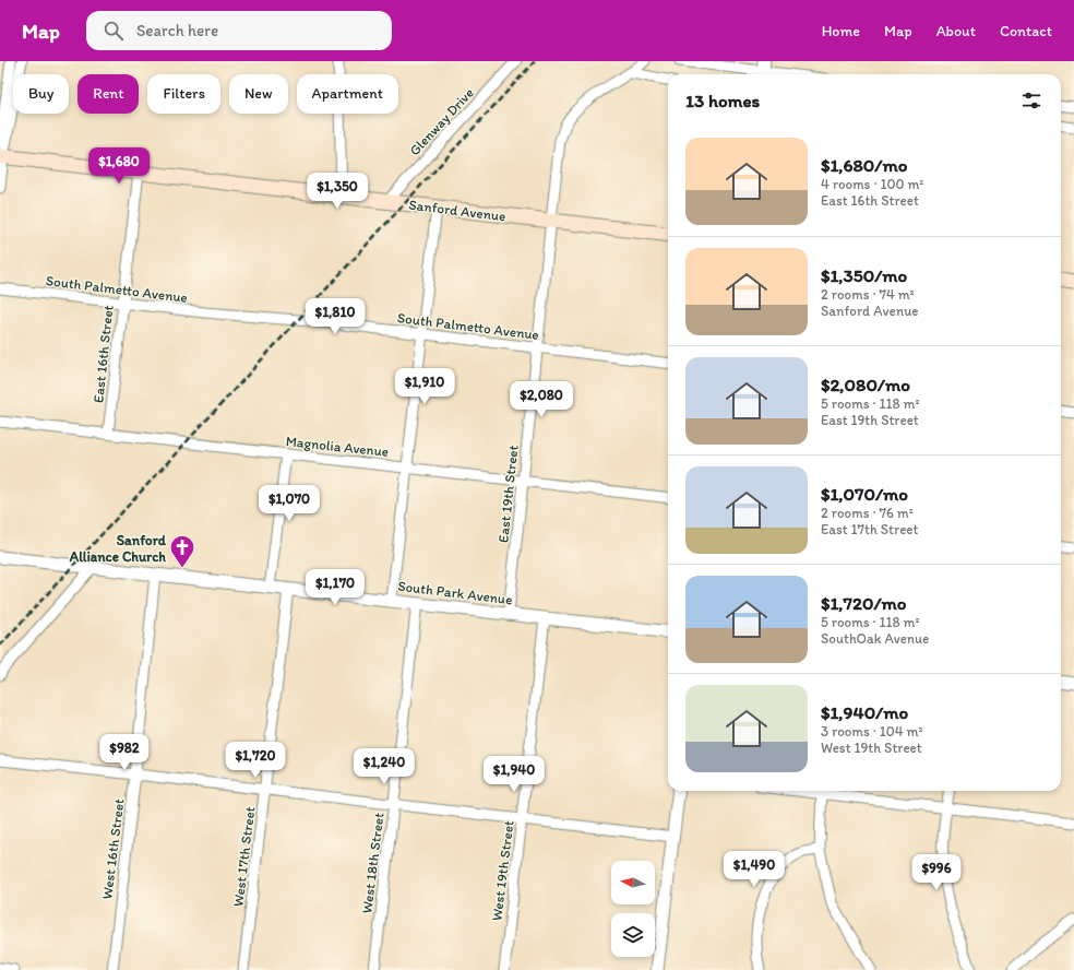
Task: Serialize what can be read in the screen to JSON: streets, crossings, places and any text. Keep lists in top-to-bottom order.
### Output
{
  "streets": {
    "main road": ["Sanford Avenue"],
    "street": [
      "Glenway Drive",
      "South Palmetto Avenue",
      "East 16th Street",
      "Magnolia Avenue",
      "East 19th Street",
      "South Park Avenue",
      "West 16th Street",
      "West 17th Street",
      "West 18th Street",
      "West 19th Street"
    ]
  },
  "crossings": [
    ["Glenway Drive", "Sanford Avenue"],
    ["Sanford Avenue", "East 16th Street"],
    ["Sanford Avenue", "East 19th Street"],
    ["South Palmetto Avenue", "East 16th Street"],
    ["South Palmetto Avenue", "East 19th Street"],
    ["East 16th Street", "Magnolia Avenue"],
    ["Magnolia Avenue", "East 19th Street"],
    ["East 19th Street", "South Park Avenue"],
    ["South Park Avenue", "West 16th Street"],
    ["South Park Avenue", "West 17th Street"],
    ["South Park Avenue", "West 18th Street"],
    ["South Park Avenue", "West 19th Street"]
  ],
  "places": {
    "church": ["Sanford Alliance Church"]
  },
  "north": "left",
  "page": {
    "header": "Map",
    "search": "Search here",
    "nav": [
      "Home",
      "Map",
      "About",
      "Contact"
    ],
    "chip": [
      "Buy",
      "Rent",
      "Filters",
      "New",
      "Apartment"
    ],
    "heading": "13 homes",
    "list": [
      {
        "name": "$1,680/mo",
        "note": "4 rooms · 100 m² · East 16th Street"
      },
      {
        "name": "$1,350/mo",
        "note": "2 rooms · 74 m² · Sanford Avenue"
      },
      {
        "name": "$2,080/mo",
        "note": "5 rooms · 118 m² · East 19th Street"
      },
      {
        "name": "$1,070/mo",
        "note": "2 rooms · 76 m² · East 17th Street"
      },
      {
        "name": "$1,720/mo",
        "note": "5 rooms · 118 m² · SouthOak Avenue"
      },
      {
        "name": "$1,940/mo",
        "note": "3 rooms · 104 m² · West 19th Street"
      }
    ],
    "price": [
      "$1,680",
      "$1,350",
      "$1,810",
      "$1,910",
      "$2,080",
      "$1,070",
      "$1,170",
      "$982",
      "$1,720",
      "$1,240",
      "$1,940",
      "$1,490",
      "$996"
    ]
  }
}
